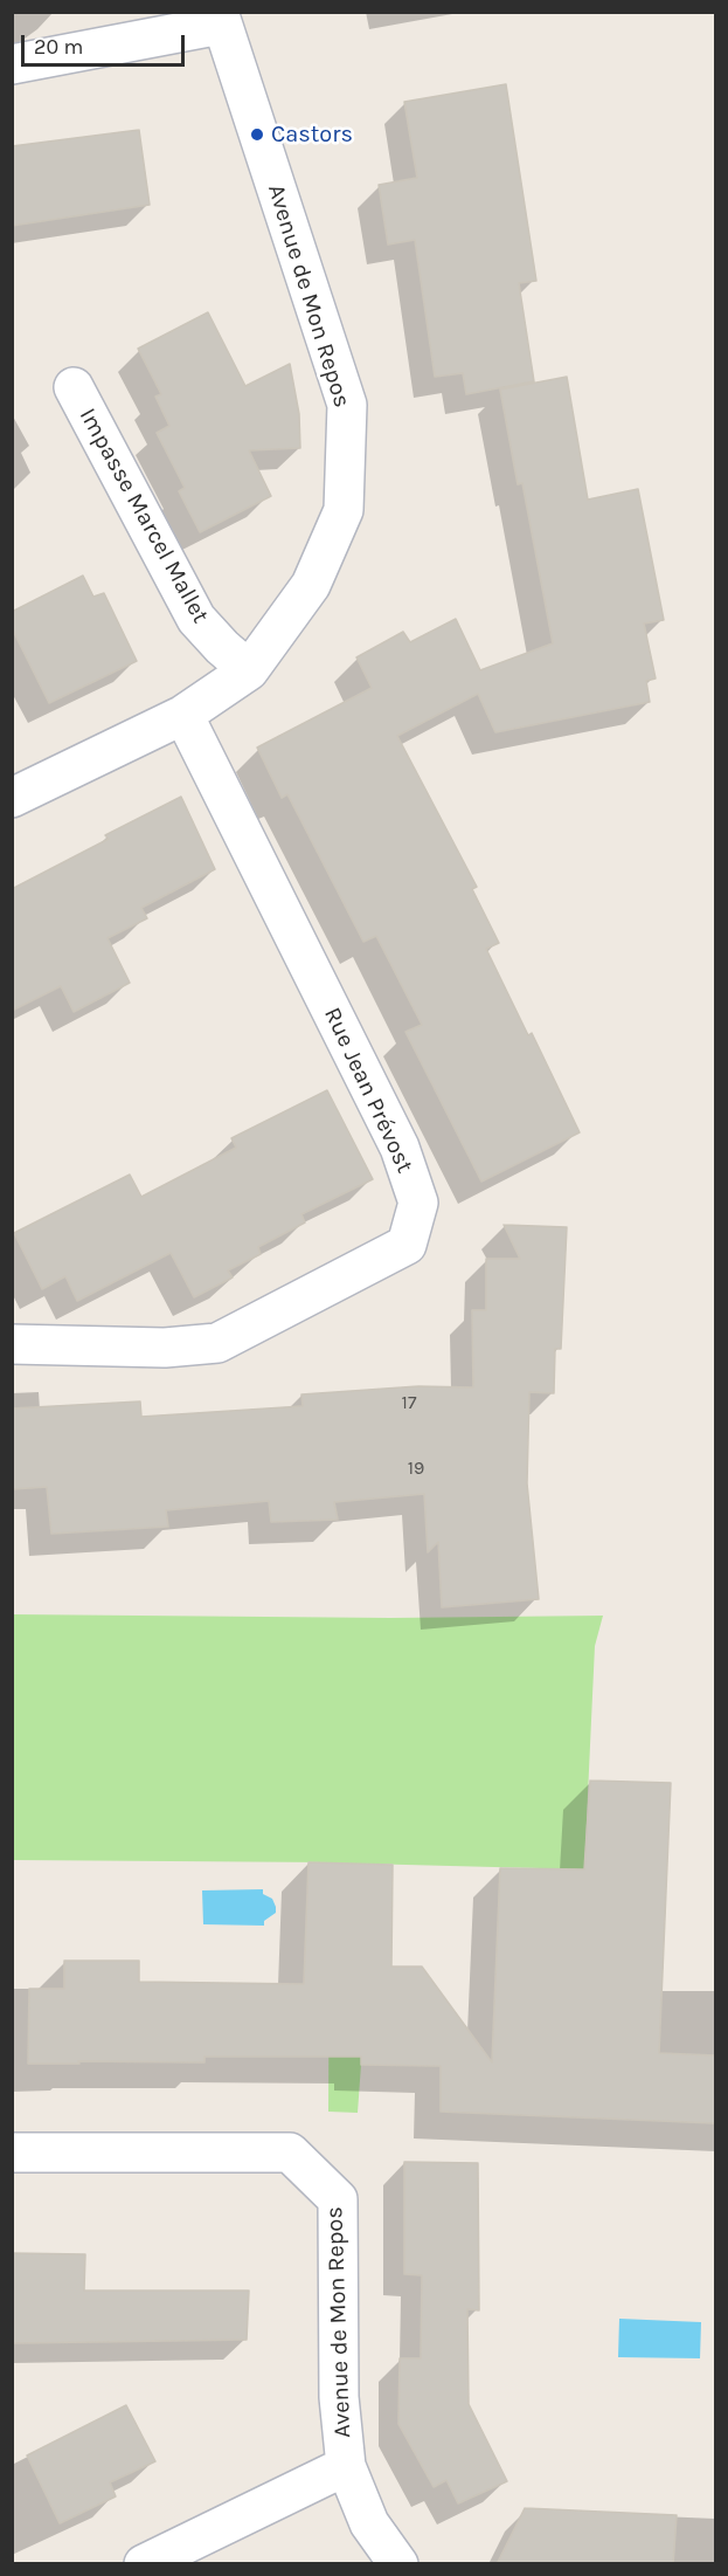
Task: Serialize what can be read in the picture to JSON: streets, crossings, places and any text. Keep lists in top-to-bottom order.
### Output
{
  "streets": {
    "street": ["Avenue de Mon Repos", "Impasse Marcel Mallet", "Rue Jean Prévost"]
  },
  "crossings": [
    ["Avenue de Mon Repos", "Impasse Marcel Mallet"],
    ["Avenue de Mon Repos", "Rue Jean Prévost"]
  ],
  "places": ["Castors"],
  "house_numbers": ["17", "19"],
  "scale_bar": "20 m"
}
